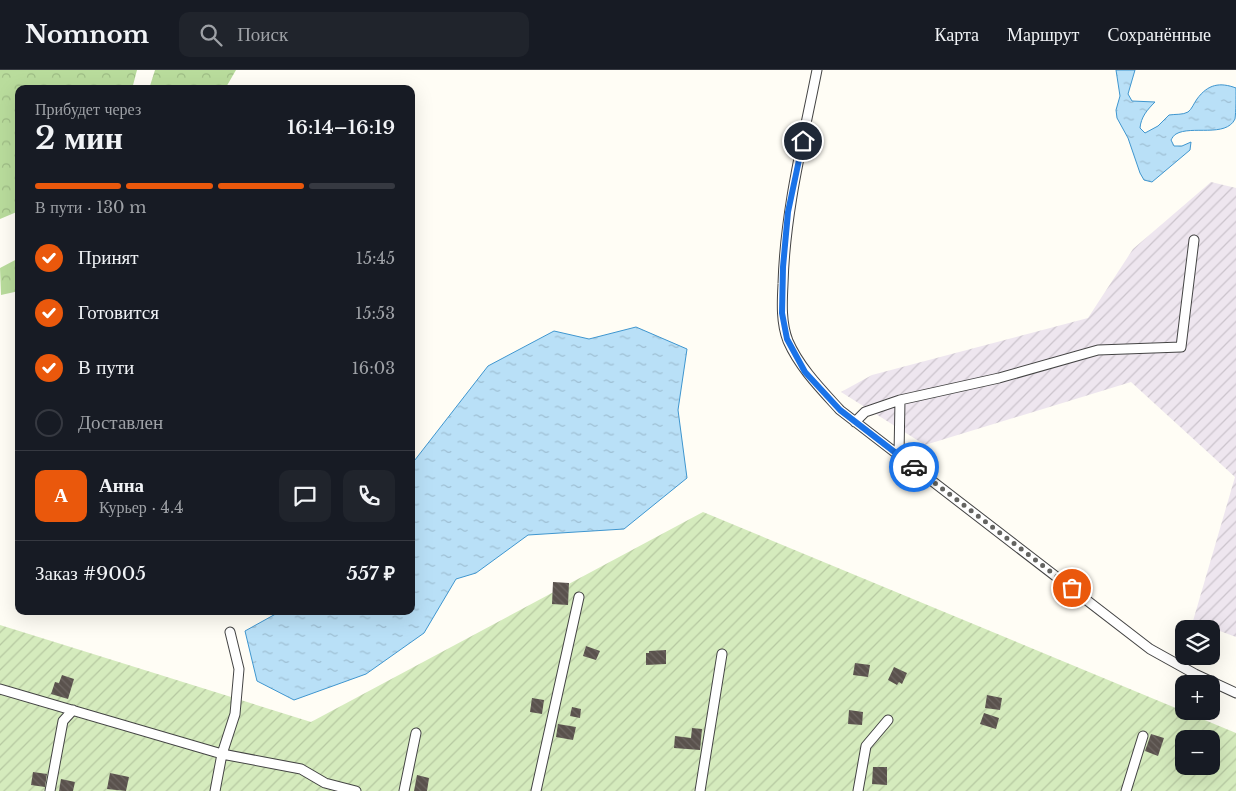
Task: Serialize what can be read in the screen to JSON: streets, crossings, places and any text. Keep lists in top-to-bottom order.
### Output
{
  "page": {
    "header": "Nomnom",
    "search": "Поиск",
    "nav": ["Карта", "Маршрут", "Сохранённые"],
    "heading": ["2 мин", "Прибудет через", "16:14–16:19"],
    "panel": [
      "Анна",
      "Курьер · 4.4",
      "Заказ #9005",
      "557 ₽"
    ],
    "bar": "В пути · 130 m",
    "list": [
      ["Принят", "15:45"],
      ["Готовится", "15:53"],
      ["В пути", "16:03"],
      "Доставлен"
    ],
    "round": "А",
    "map_buttons": ["+", "−"]
  }
}
